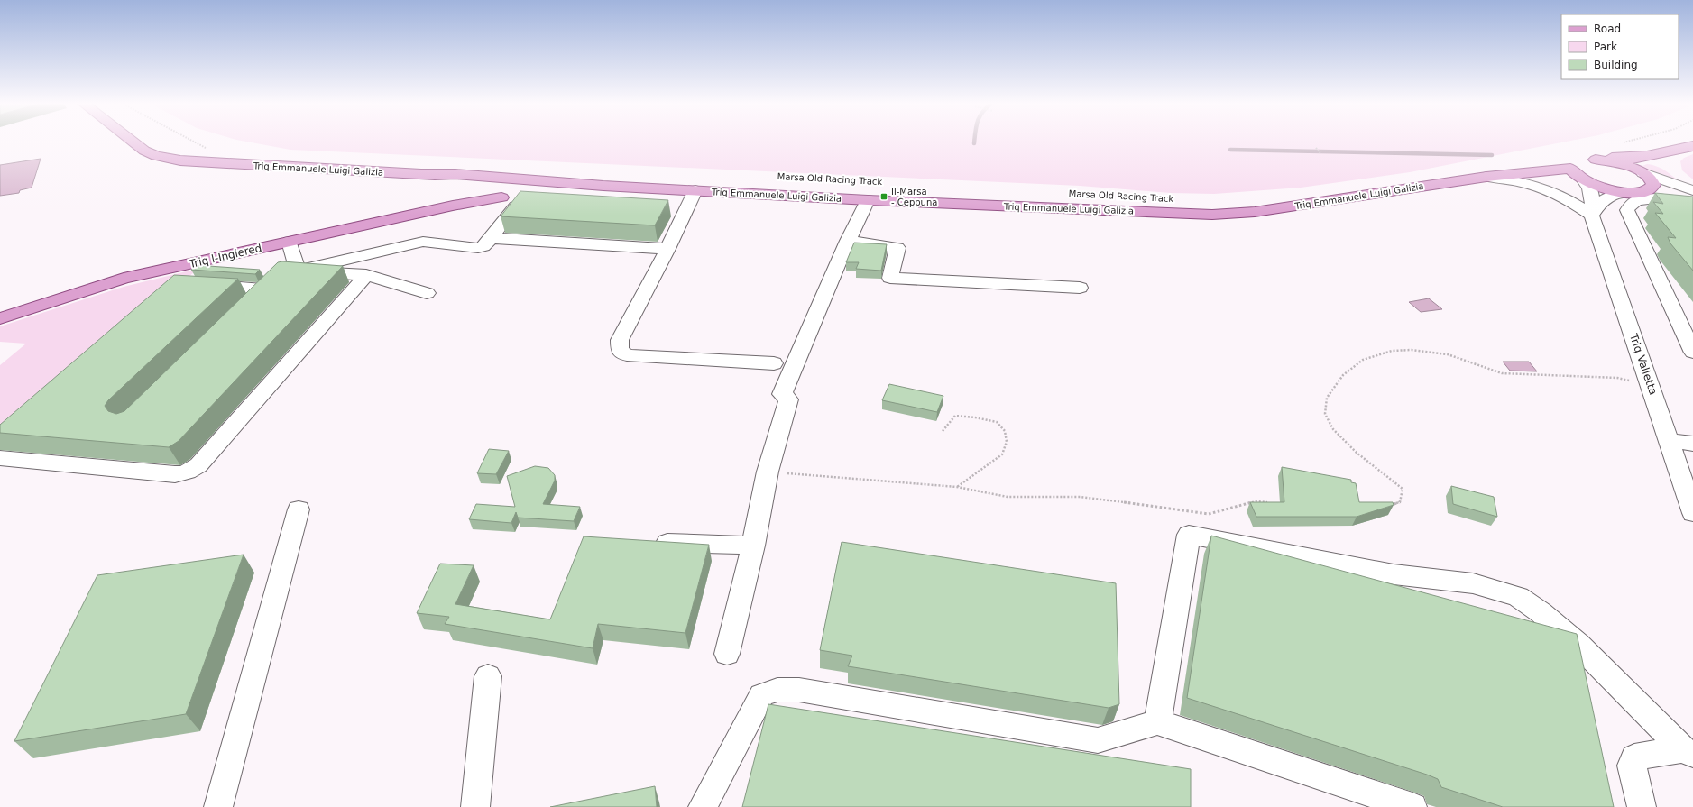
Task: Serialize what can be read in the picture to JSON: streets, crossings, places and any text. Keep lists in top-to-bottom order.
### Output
{
  "streets": {
    "main road": ["Triq Emmanuele Luigi Galizia", "Triq l-Ingiered"],
    "street": ["Triq Valletta"]
  },
  "crossings": [
    ["Triq Emmanuele Luigi Galizia", "Triq l-Ingiered"],
    ["Triq Emmanuele Luigi Galizia", "Triq Valletta"]
  ],
  "places": {
    "transit": ["Il-Marsa - Ċeppuna"]
  },
  "legend": ["Road", "Park", "Building"]
}
